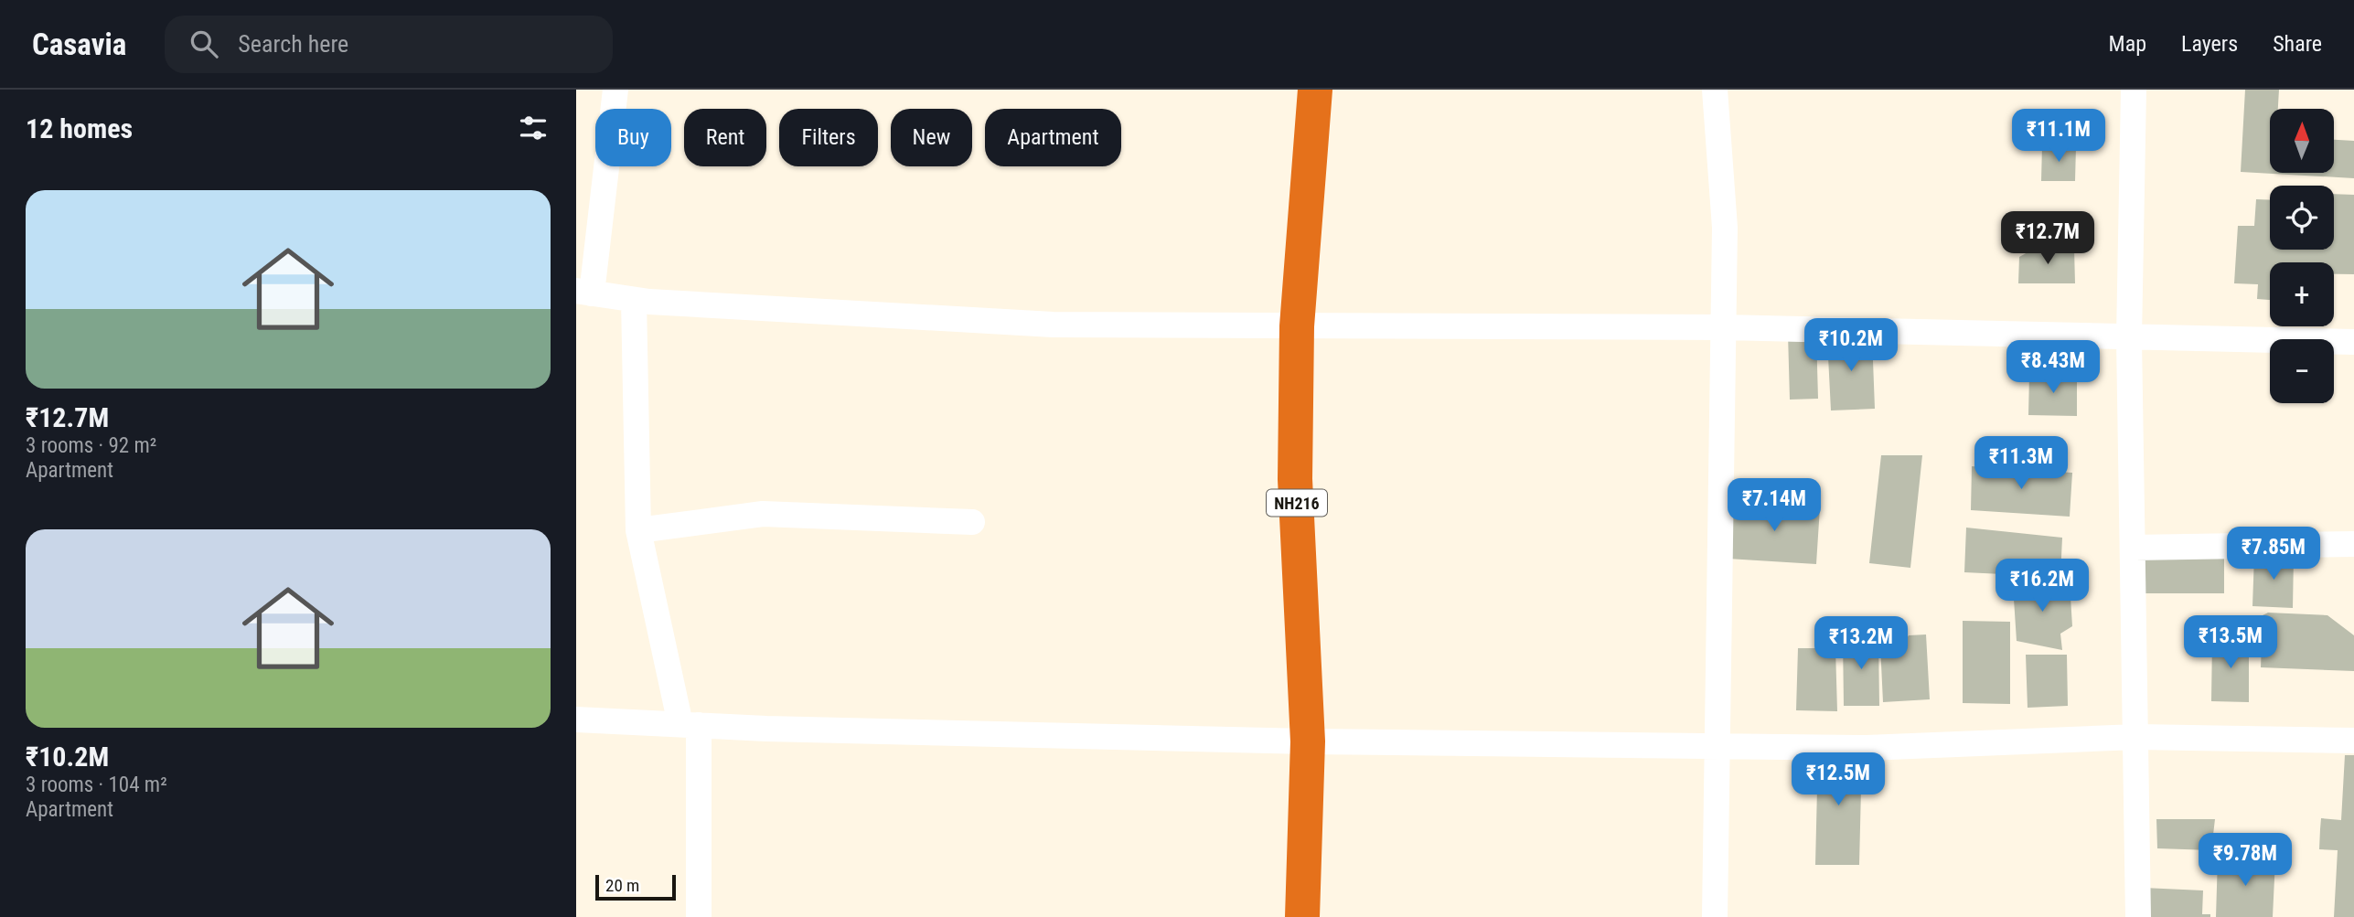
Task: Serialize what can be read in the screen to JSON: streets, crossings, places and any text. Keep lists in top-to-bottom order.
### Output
{
  "streets": {
    "highway": ["NH216"]
  },
  "scale_bar": "20 m",
  "north": "top",
  "page": {
    "header": "Casavia",
    "search": "Search here",
    "nav": ["Map", "Layers", "Share"],
    "heading": "12 homes",
    "map_buttons": ["+", "−"],
    "price": [
      "₹11.1M",
      "₹12.7M",
      "₹10.2M",
      "₹8.43M",
      "₹11.3M",
      "₹7.14M",
      "₹7.85M",
      "₹16.2M",
      "₹13.5M",
      "₹13.2M",
      "₹12.5M",
      "₹9.78M"
    ],
    "chip": [
      "Buy",
      "Rent",
      "Filters",
      "New",
      "Apartment"
    ],
    "list": [
      {
        "name": "₹12.7M",
        "note": "3 rooms · 92 m² · Apartment"
      },
      {
        "name": "₹10.2M",
        "note": "3 rooms · 104 m² · Apartment"
      }
    ],
    "scale": "20 m"
  }
}
